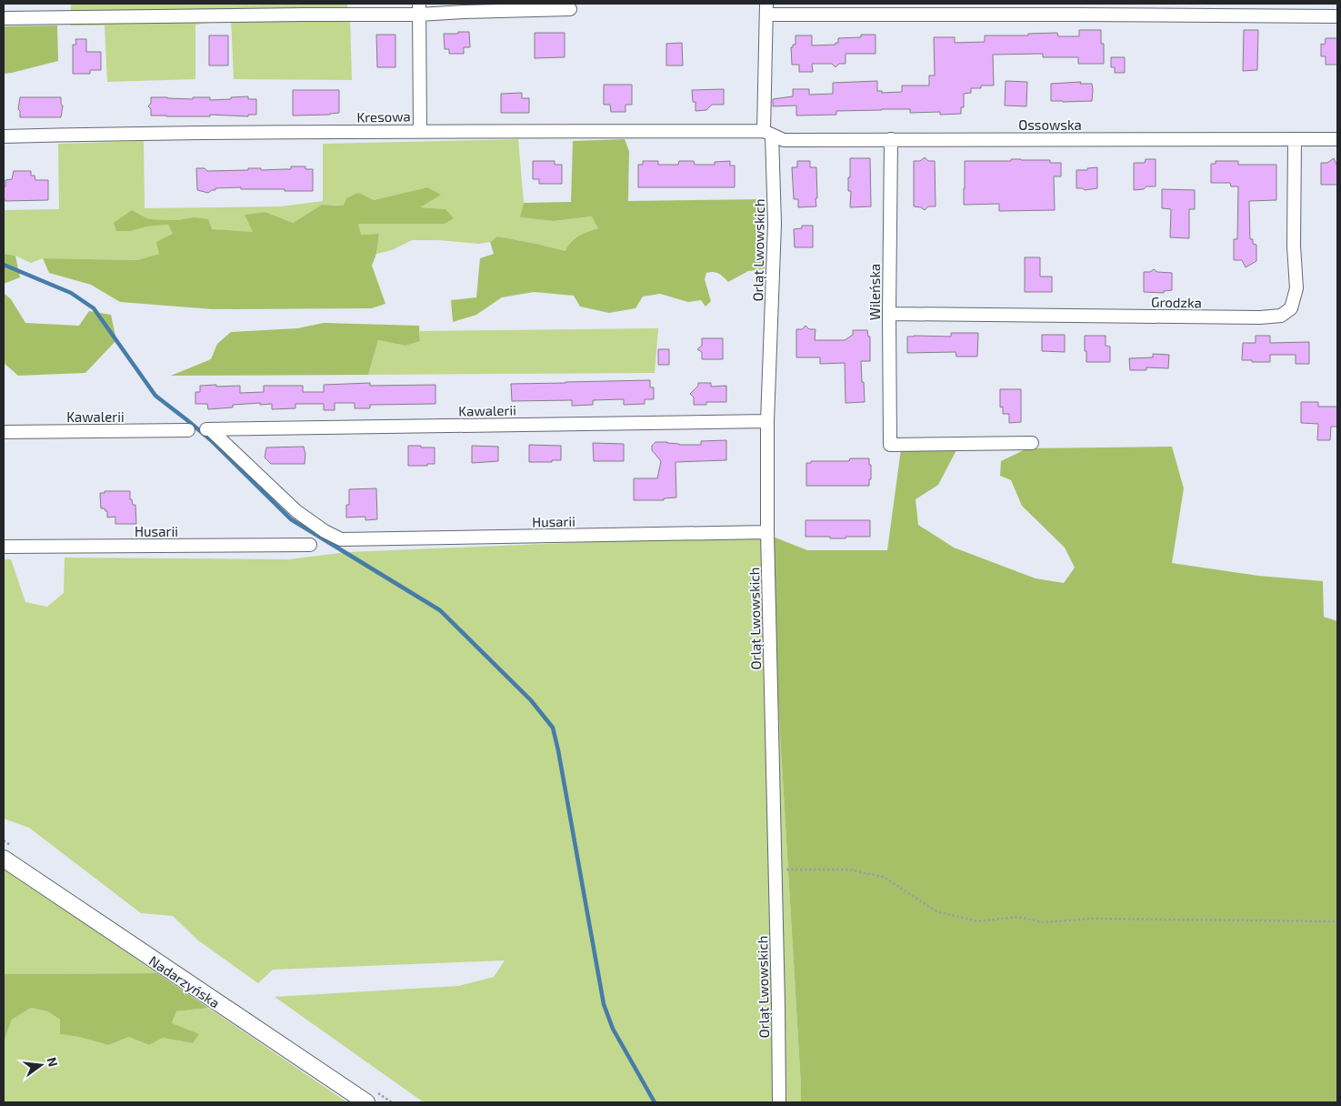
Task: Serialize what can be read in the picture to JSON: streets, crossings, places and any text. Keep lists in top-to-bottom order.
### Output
{
  "streets": {
    "main road": ["Nadarzyńska"],
    "street": [
      "Kresowa",
      "Ossowska",
      "Orląt Lwowskich",
      "Wileńska",
      "Grodzka",
      "Kawalerii",
      "Husarii"
    ]
  },
  "crossings": [
    ["Kresowa", "Ossowska"],
    ["Kresowa", "Orląt Lwowskich"],
    ["Ossowska", "Orląt Lwowskich"],
    ["Ossowska", "Wileńska"],
    ["Ossowska", "Grodzka"],
    ["Orląt Lwowskich", "Kawalerii"],
    ["Orląt Lwowskich", "Husarii"],
    ["Wileńska", "Grodzka"],
    ["Kawalerii", "Husarii"]
  ],
  "north": "right"
}
